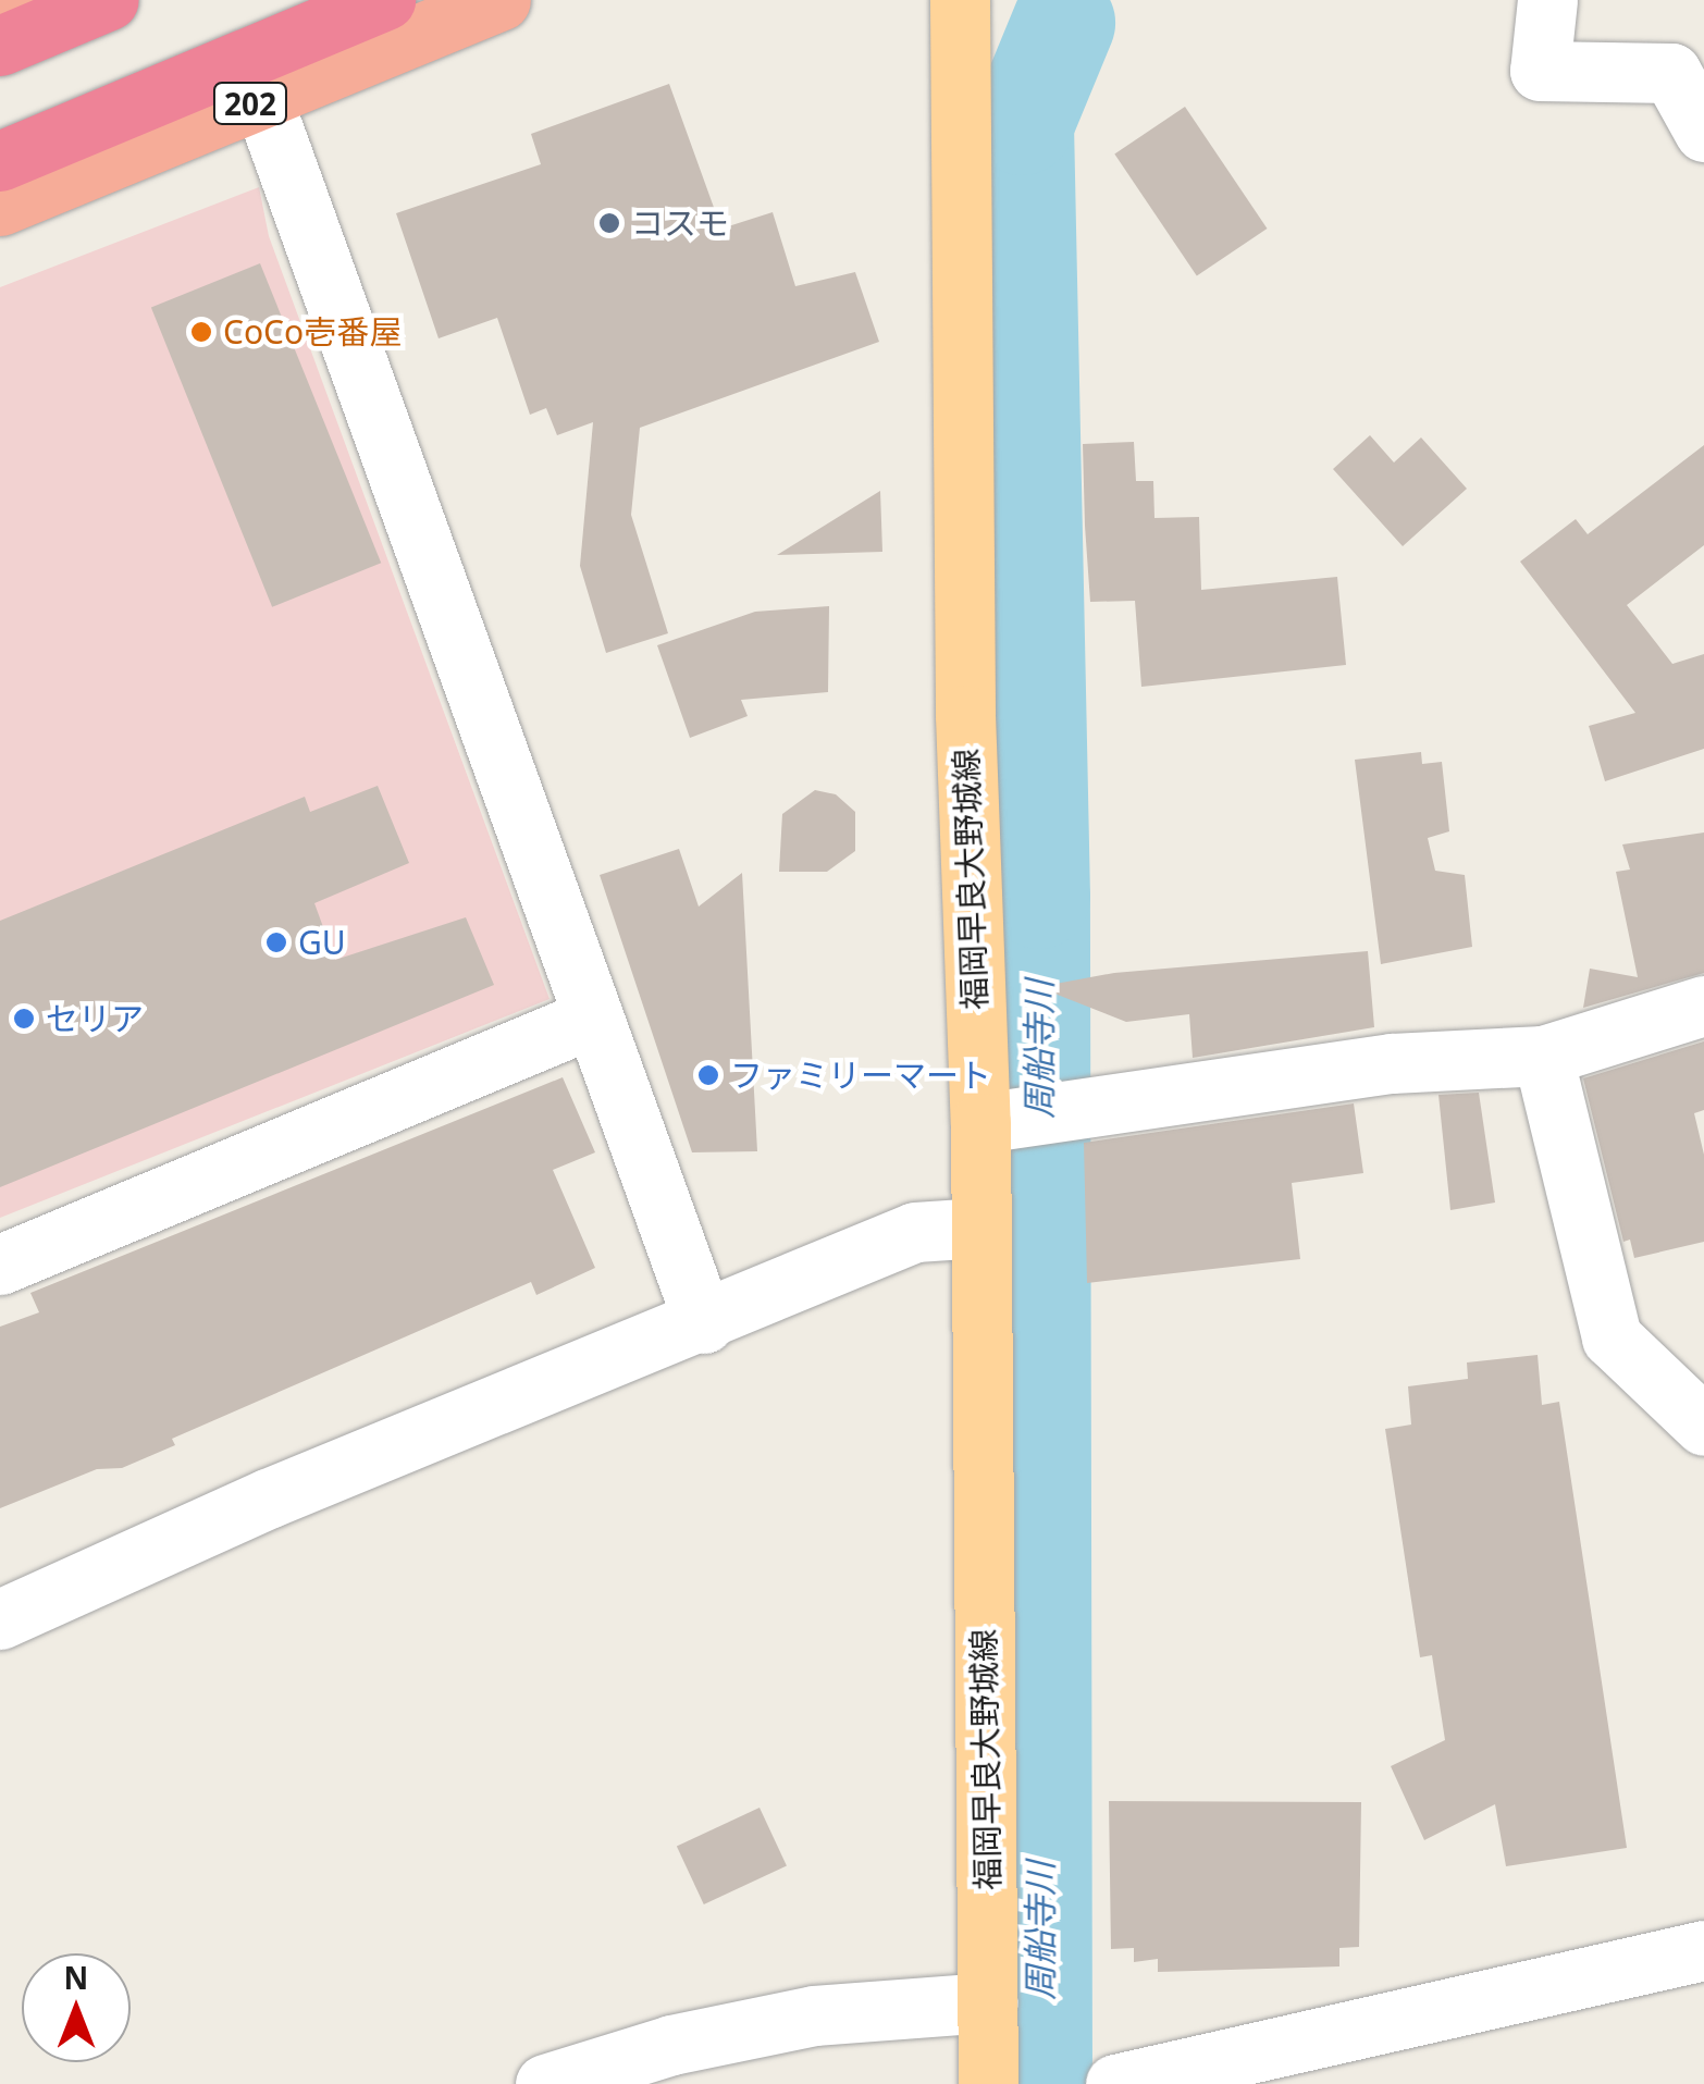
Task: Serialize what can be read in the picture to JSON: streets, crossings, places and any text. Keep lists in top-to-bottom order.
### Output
{
  "streets": {
    "highway": ["202"],
    "main road": ["福岡早良大野城線"]
  },
  "water": ["周船寺川"],
  "places": [
    "コスモ",
    "CoCo壱番屋",
    "GU",
    "セリア",
    "ファミリーマート"
  ],
  "north": "top"
}
